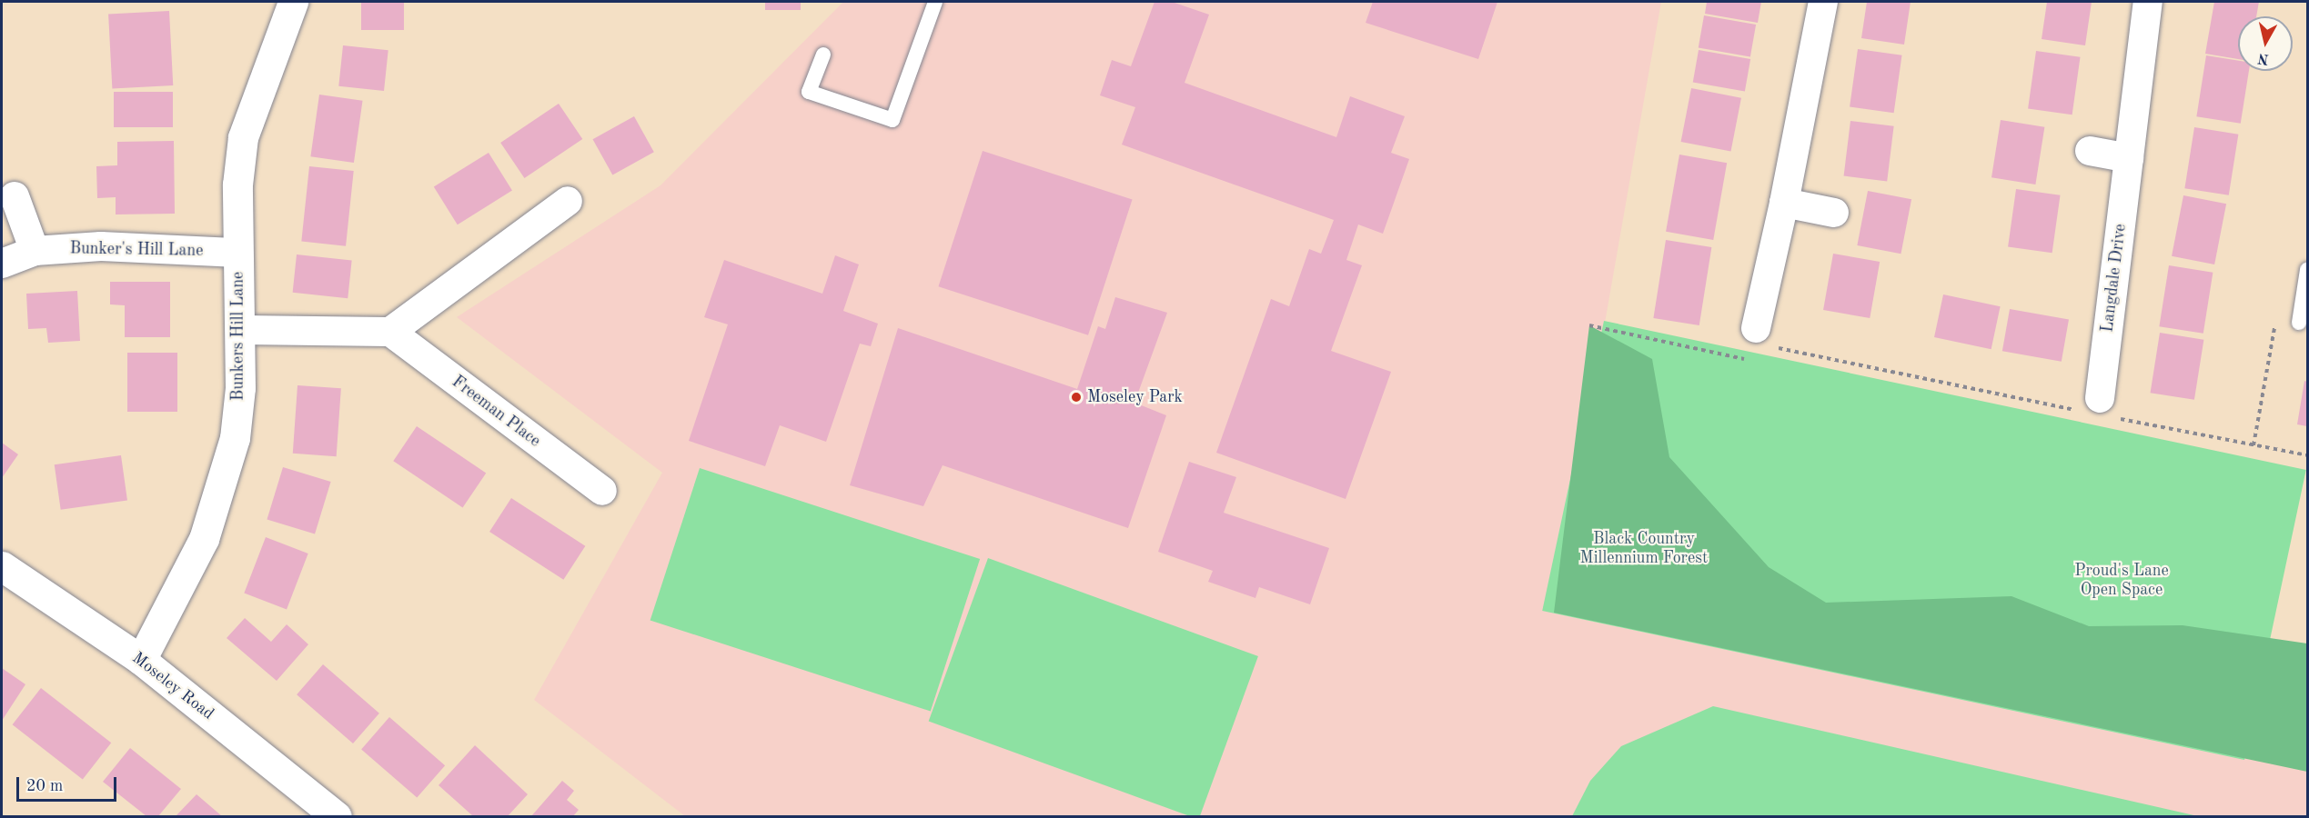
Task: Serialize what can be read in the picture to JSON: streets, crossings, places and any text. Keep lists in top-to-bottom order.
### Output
{
  "streets": {
    "street": [
      "Bunker's Hill Lane",
      "Langdale Drive",
      "Bunkers Hill Lane",
      "Freeman Place",
      "Moseley Road"
    ]
  },
  "crossings": [
    ["Bunker's Hill Lane", "Bunkers Hill Lane"],
    ["Bunkers Hill Lane", "Moseley Road"]
  ],
  "parks": ["Black Country Millennium Forest", "Proud's Lane Open Space"],
  "places": ["Moseley Park"],
  "scale_bar": "20 m",
  "north": "bottom"
}
